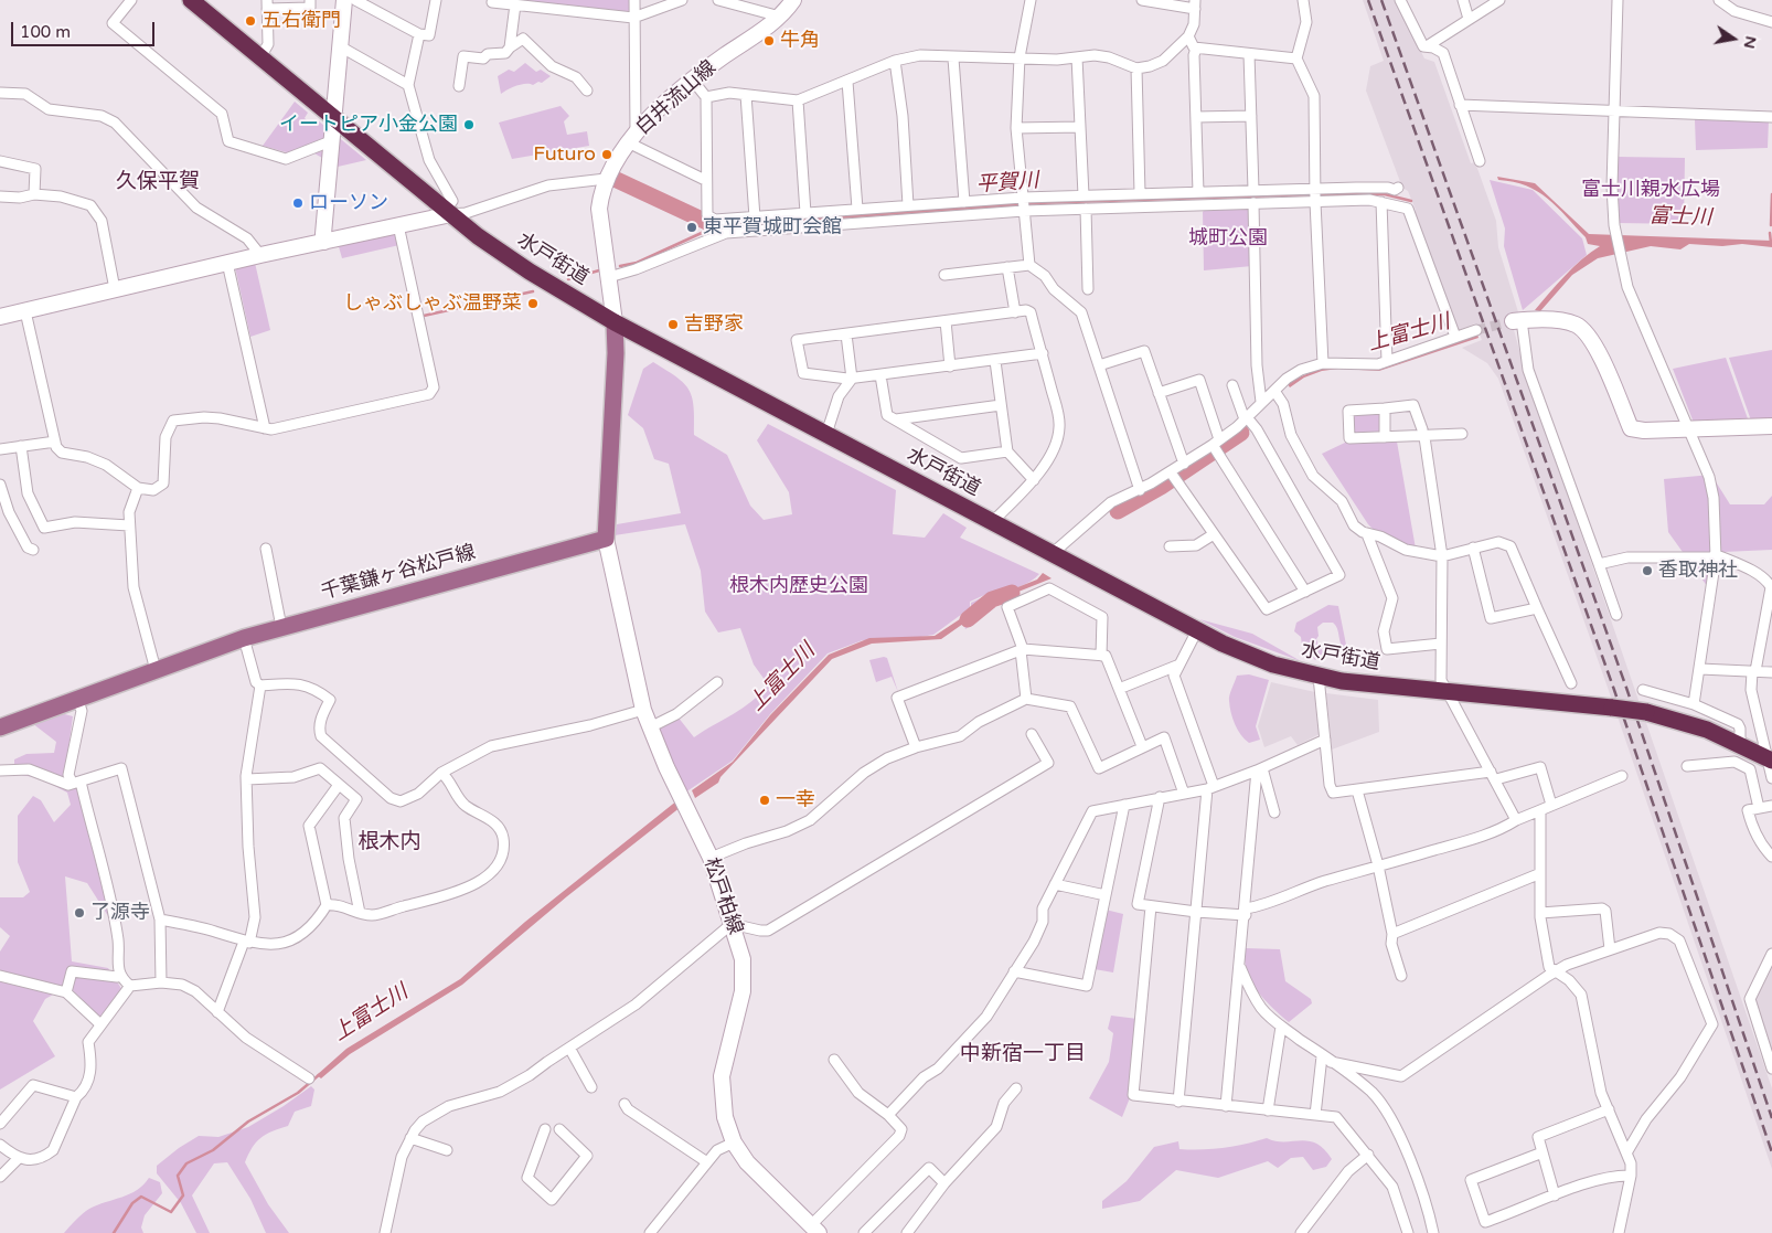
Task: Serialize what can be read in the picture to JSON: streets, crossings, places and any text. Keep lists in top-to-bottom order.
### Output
{
  "streets": {
    "highway": ["水戸街道"],
    "main road": ["白井流山線", "千葉鎌ヶ谷松戸線", "松戸柏線"]
  },
  "crossings": [
    ["白井流山線", "水戸街道"],
    ["千葉鎌ヶ谷松戸線", "松戸柏線"]
  ],
  "districts": ["久保平賀", "根木内", "中新宿一丁目"],
  "water": ["平賀川", "富士川", "上富士川"],
  "parks": ["富士川親水広場", "城町公園", "根木内歴史公園"],
  "places": [
    "五右衛門",
    "牛角",
    "イートピア小金公園",
    "Futuro",
    "ローソン",
    "東平賀城町会館",
    "しゃぶしゃぶ温野菜",
    "吉野家",
    "香取神社",
    "一幸",
    "了源寺"
  ],
  "scale_bar": "100 m",
  "north": "right"
}
